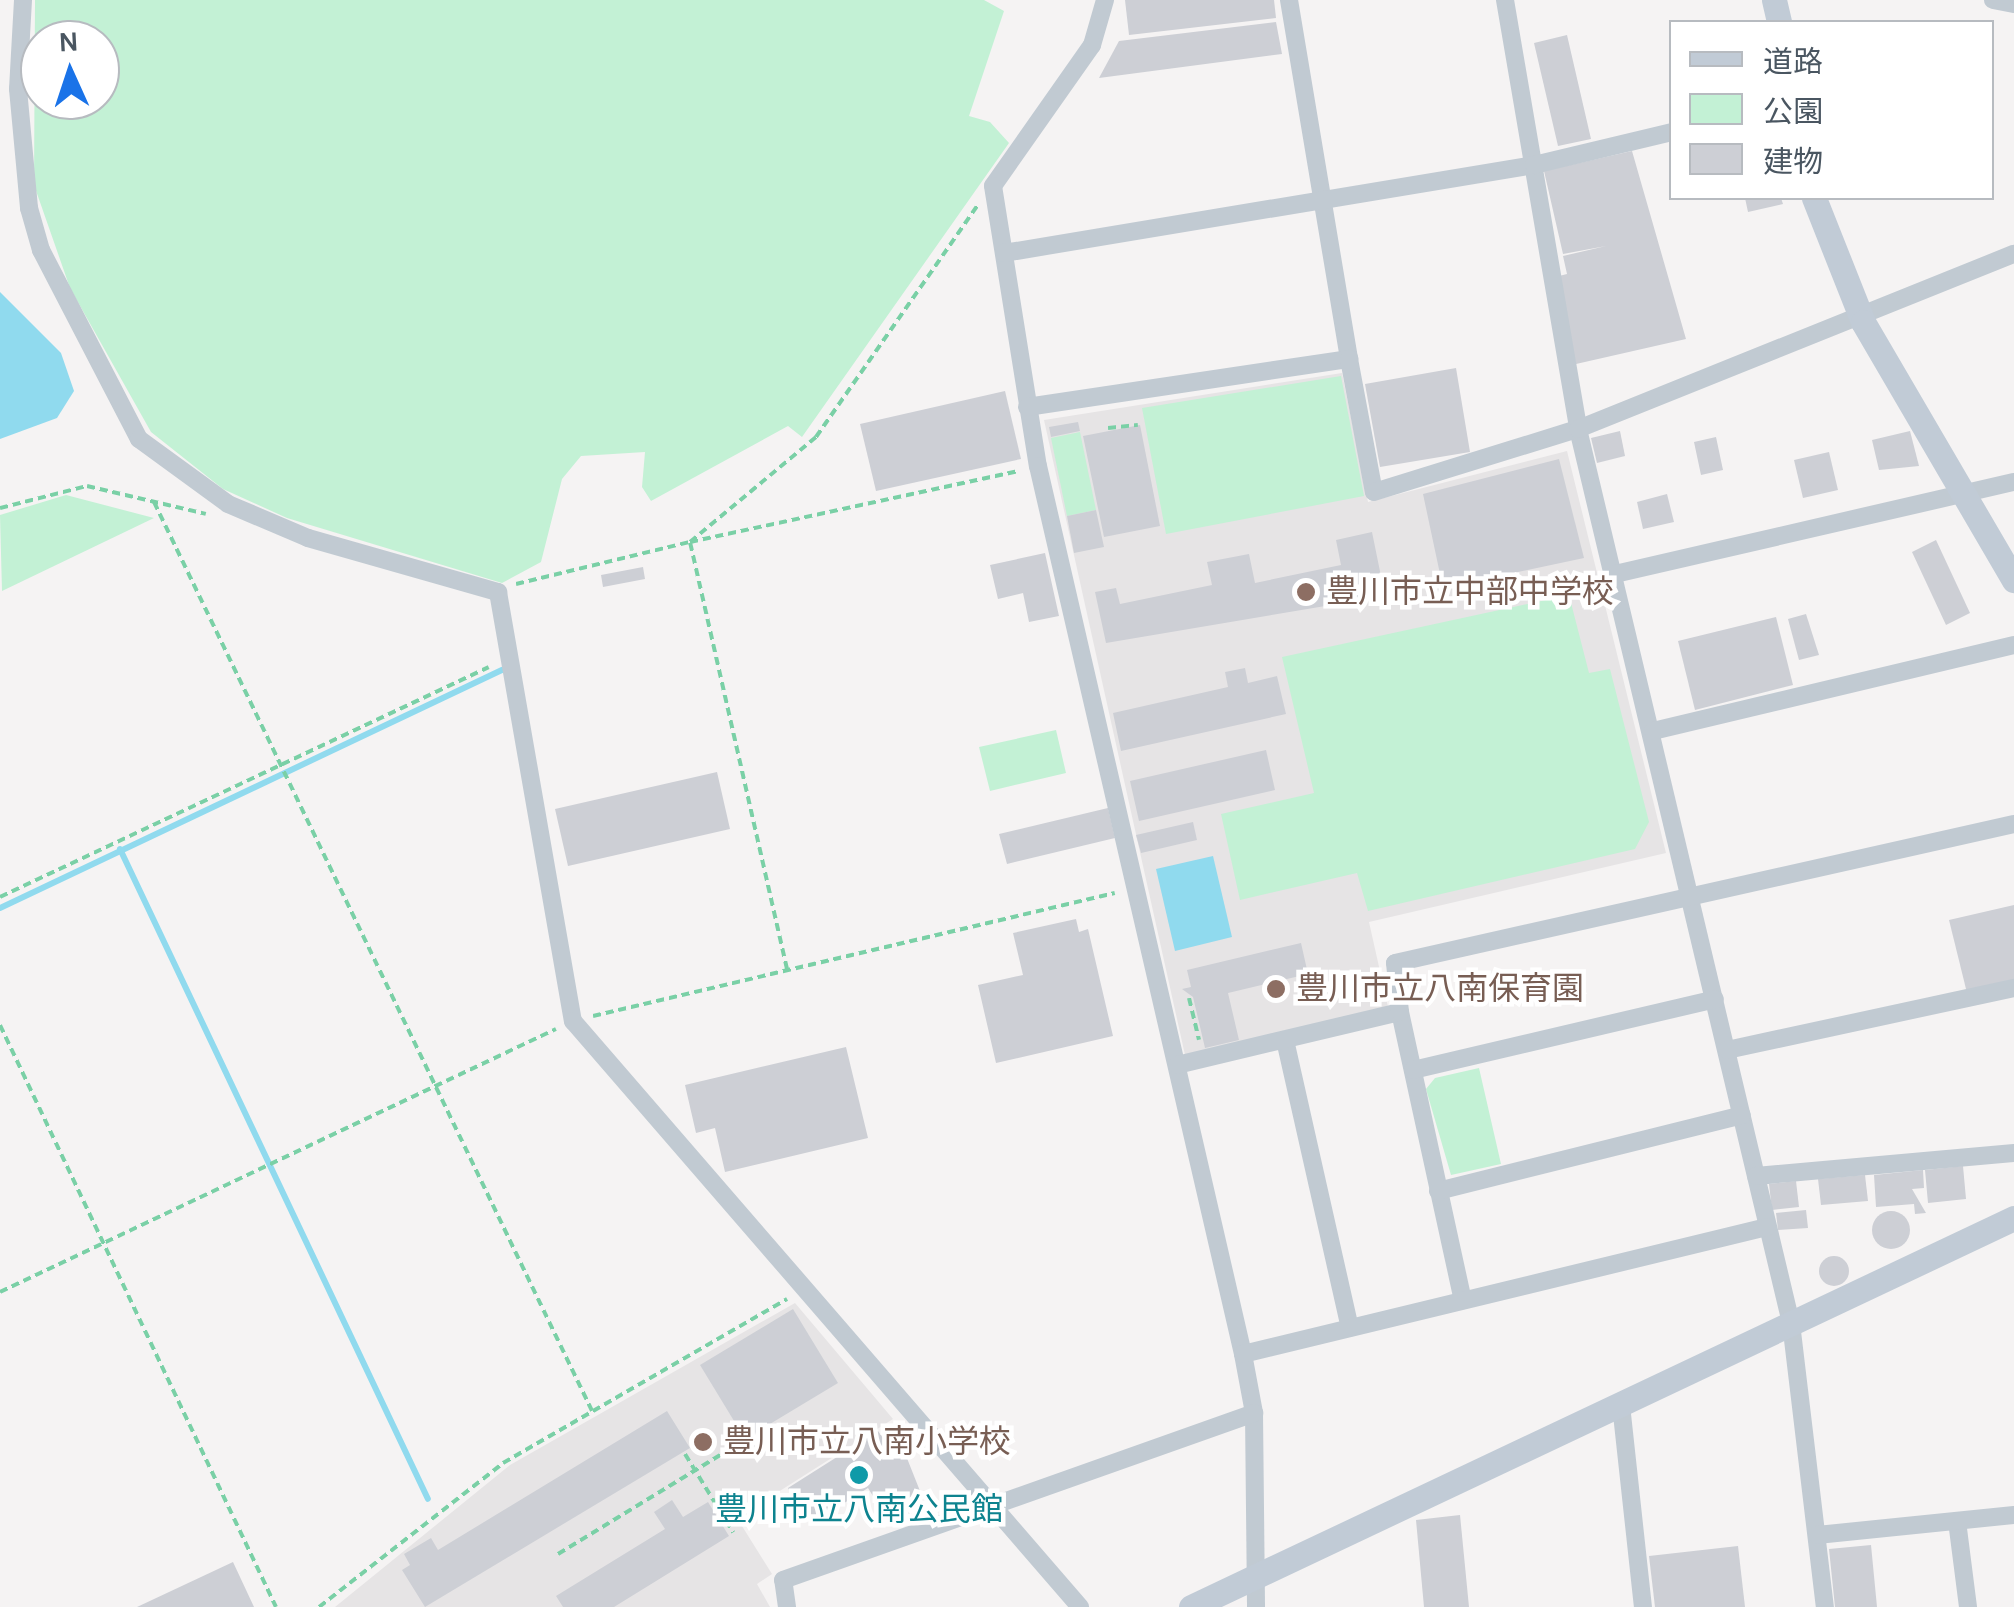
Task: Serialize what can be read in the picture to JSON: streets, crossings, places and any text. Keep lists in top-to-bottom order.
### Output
{
  "places": [
    "豊川市立中部中学校",
    "豊川市立八南保育園",
    "豊川市立八南小学校",
    "豊川市立八南公民館"
  ],
  "legend": ["道路", "公園", "建物"],
  "north": "top"
}
